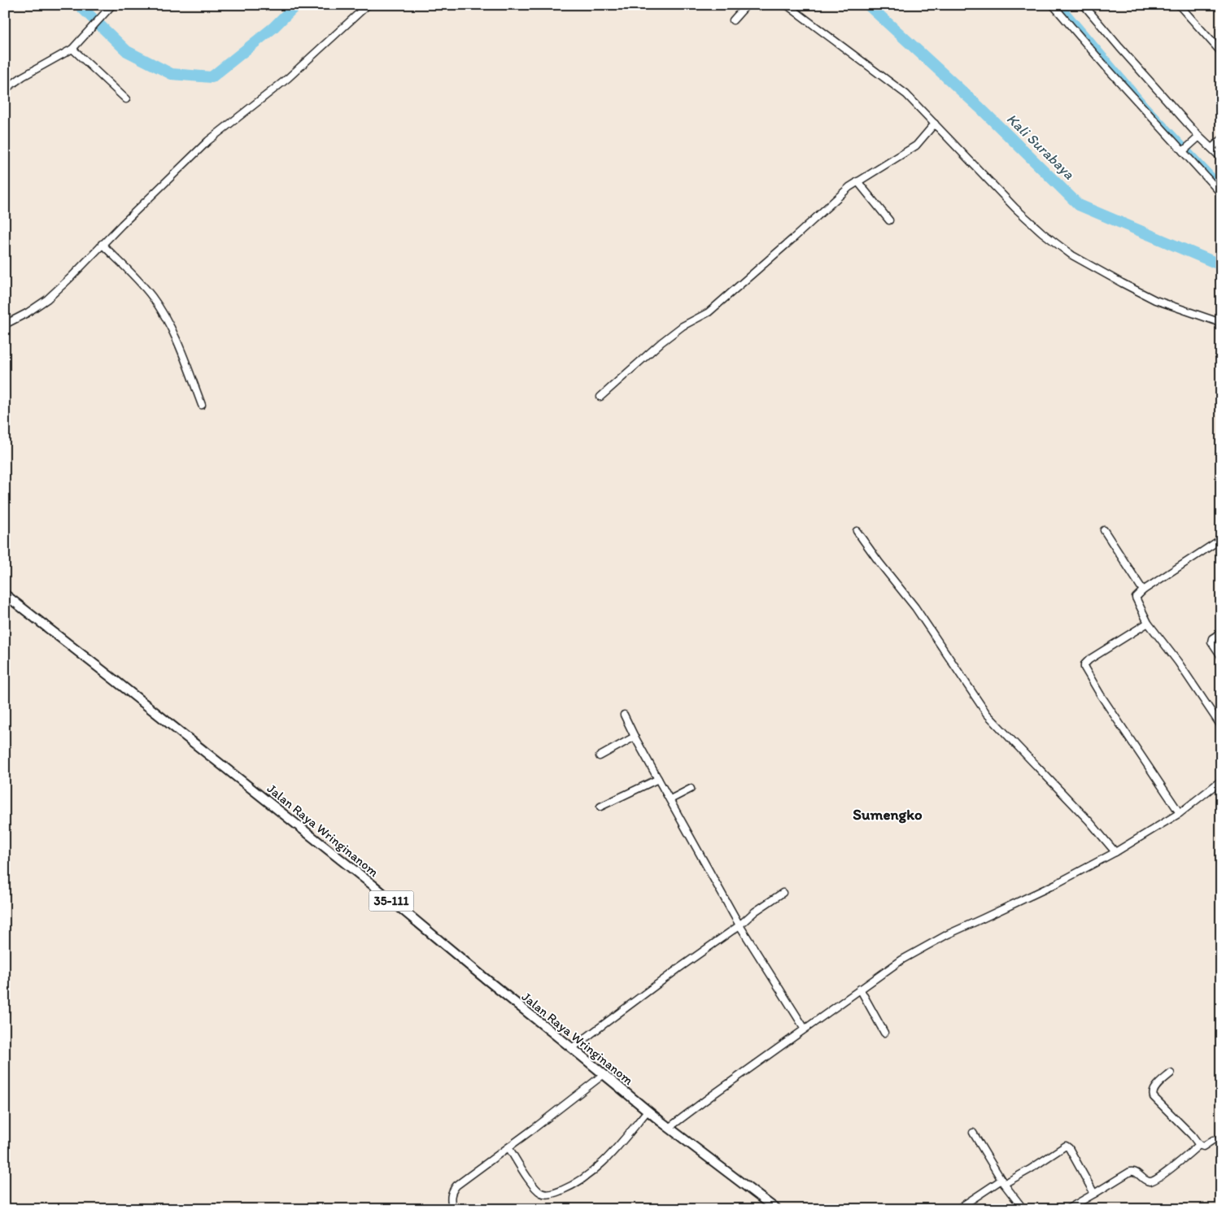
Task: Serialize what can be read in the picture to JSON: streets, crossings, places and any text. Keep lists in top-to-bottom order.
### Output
{
  "streets": {
    "main road": ["Jalan Raya Wringinanom", "35-111"]
  },
  "districts": ["Sumengko"],
  "water": ["Kali Surabaya"]
}
